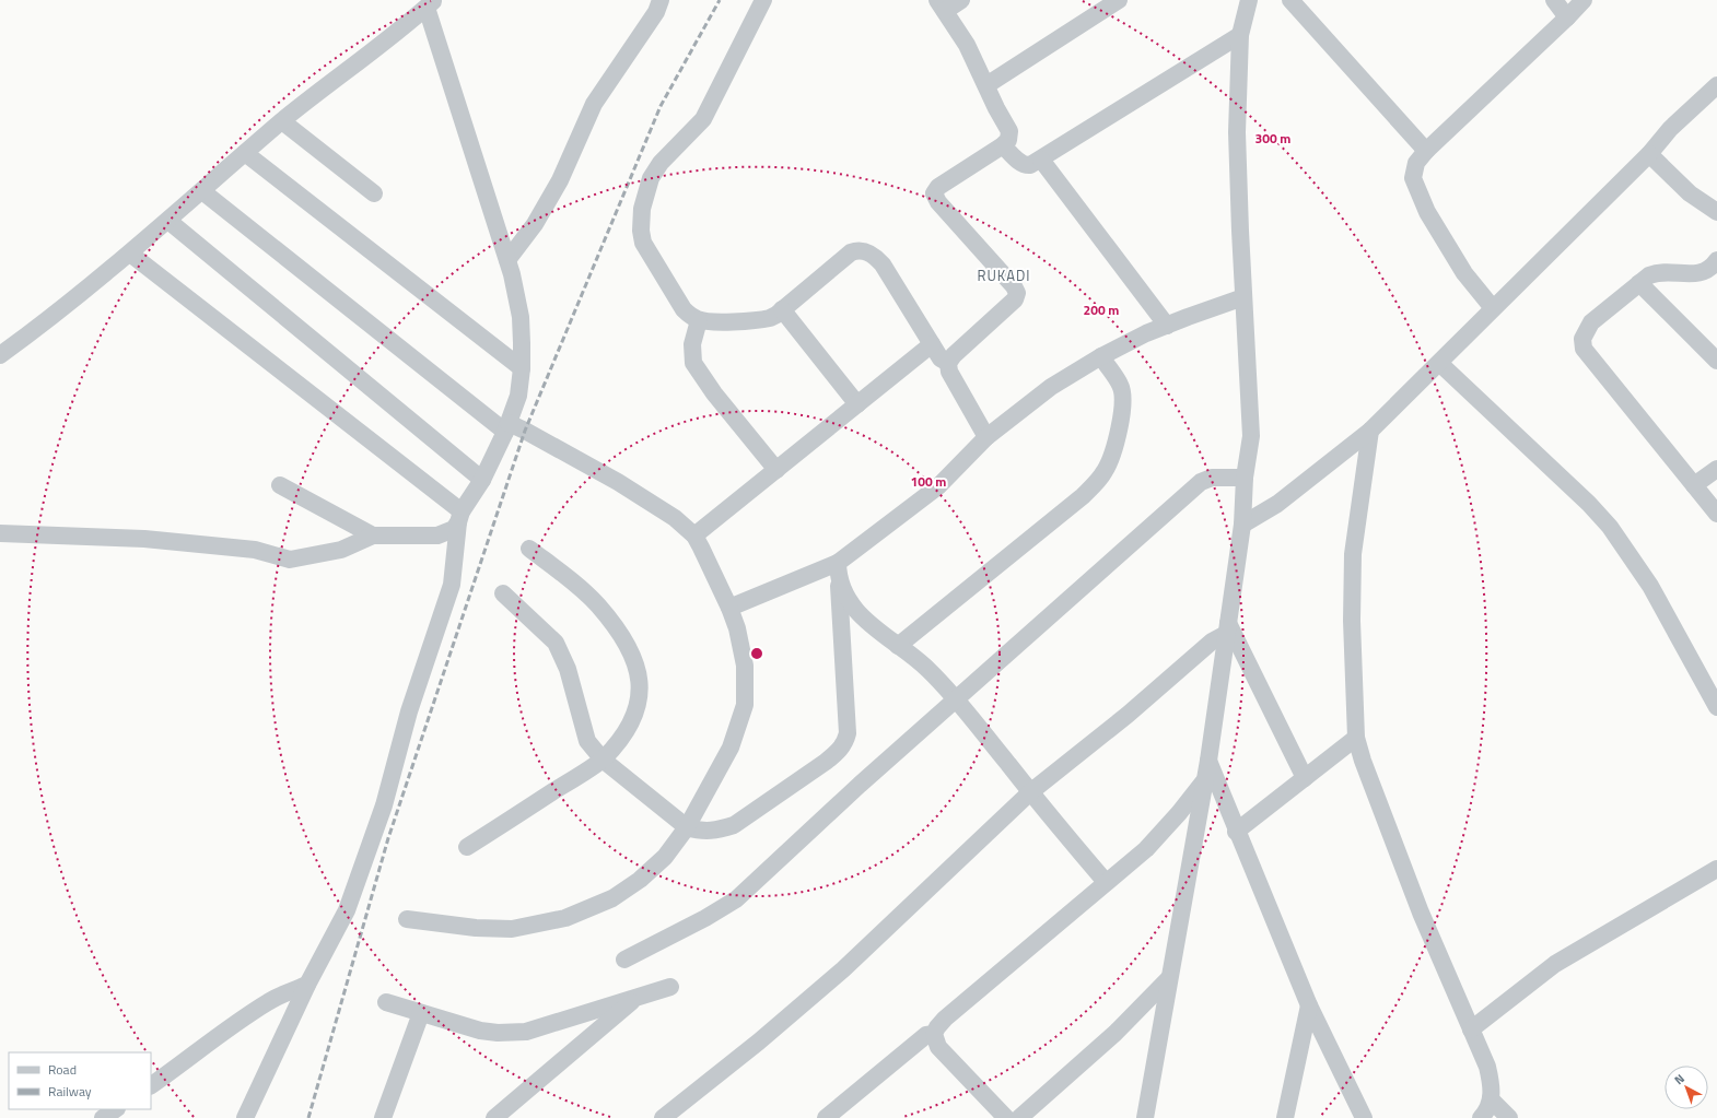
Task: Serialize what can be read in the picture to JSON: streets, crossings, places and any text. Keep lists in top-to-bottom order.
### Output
{
  "districts": ["RUKADI"],
  "legend": ["Road", "Railway"],
  "north": "top left",
  "rings": ["300 m", "200 m", "100 m"]
}
